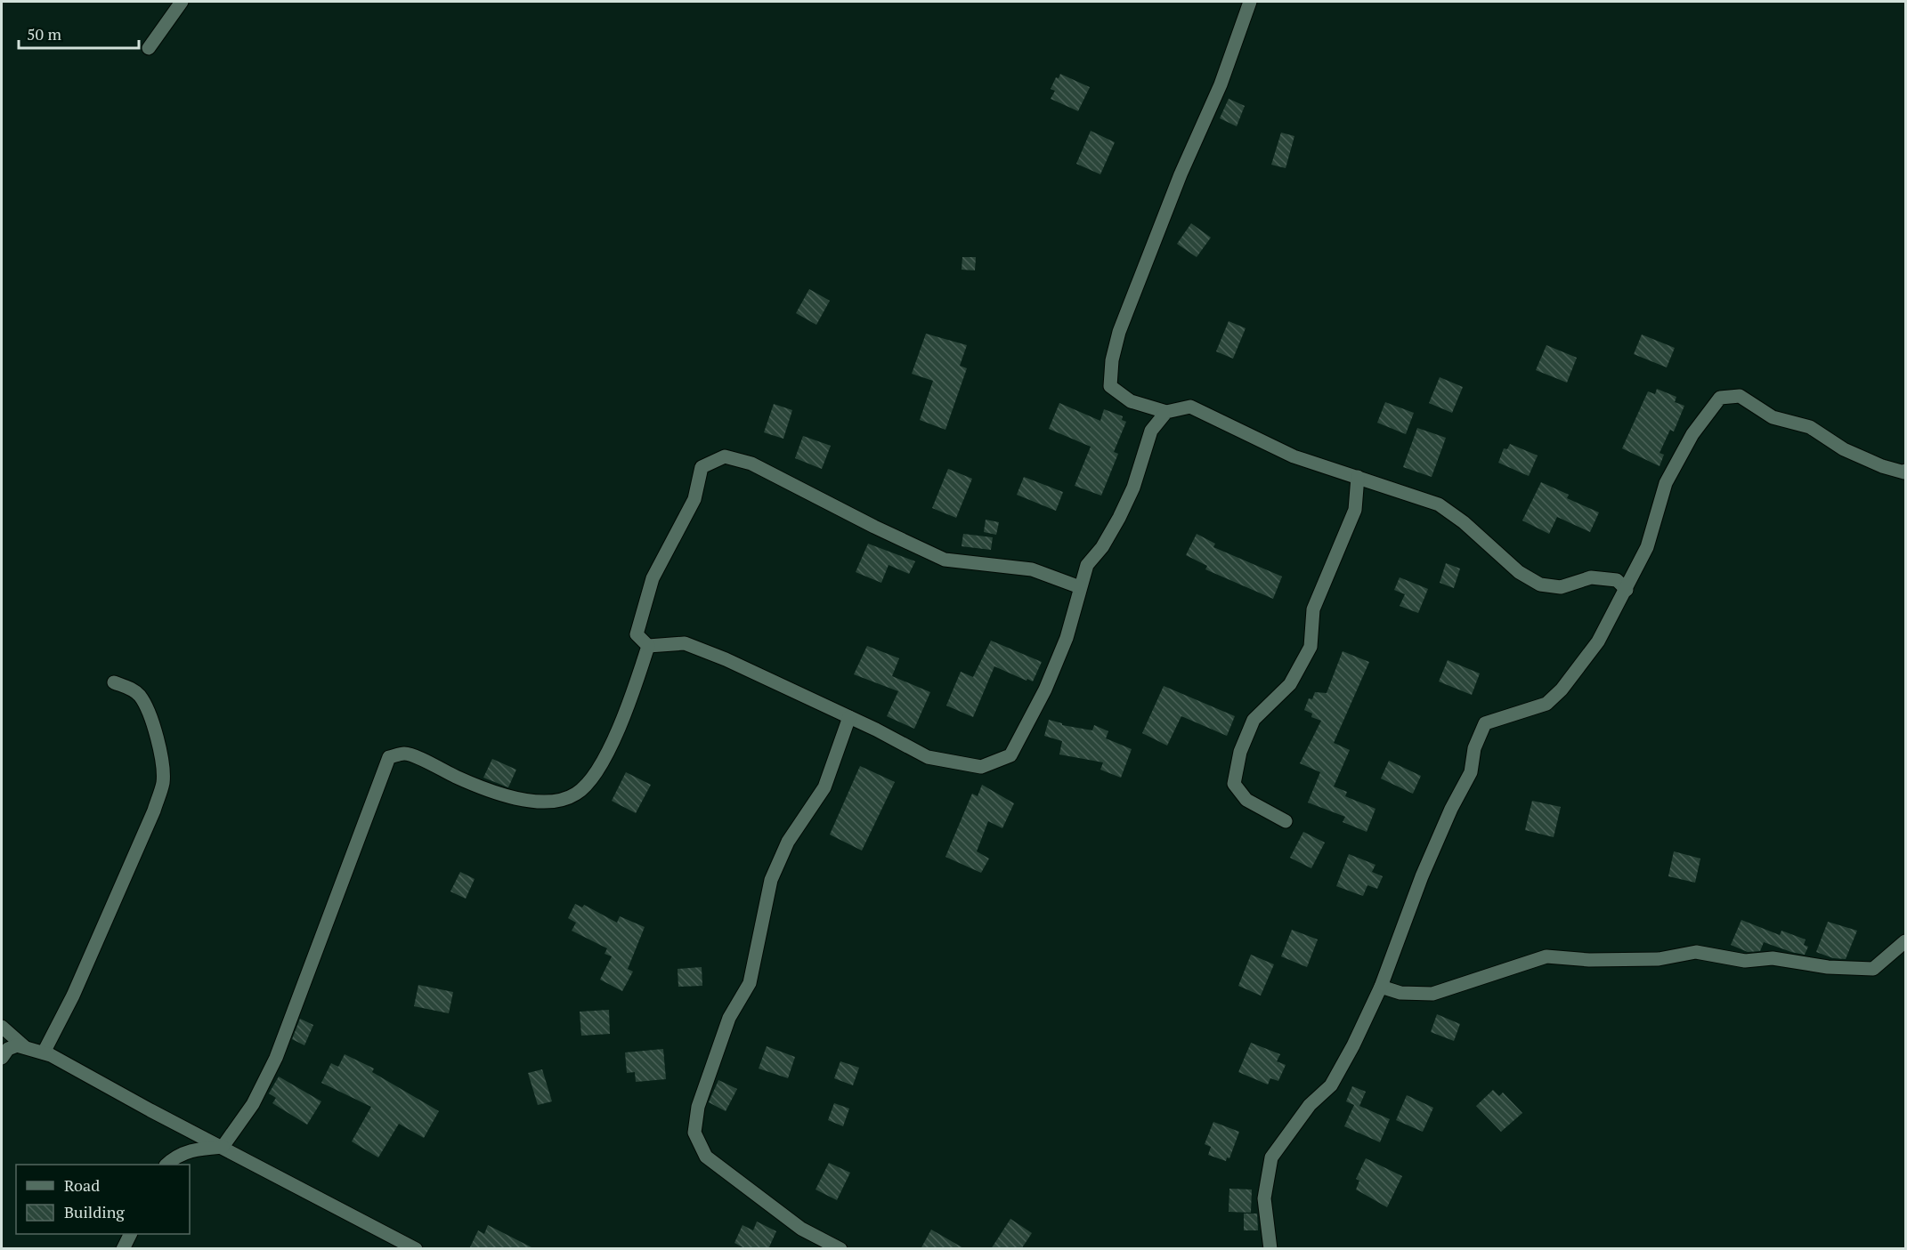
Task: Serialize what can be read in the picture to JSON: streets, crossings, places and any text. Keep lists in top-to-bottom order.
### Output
{
  "legend": ["Road", "Building"],
  "scale_bar": "50 m"
}
